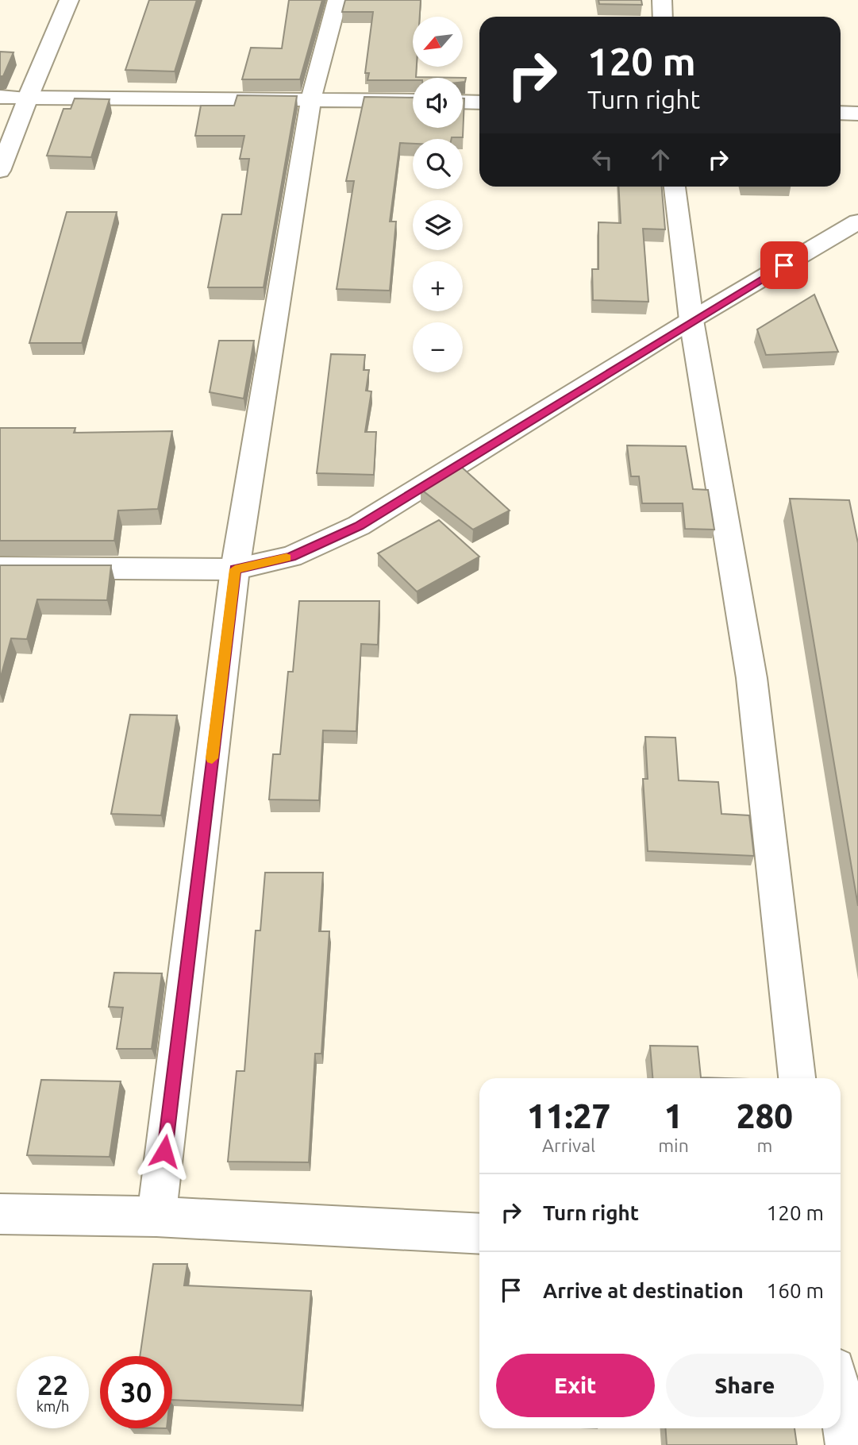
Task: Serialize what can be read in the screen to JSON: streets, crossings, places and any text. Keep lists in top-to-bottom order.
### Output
{
  "north": "bottom left",
  "page": {
    "map_buttons": ["+", "−"],
    "turn": ["120 m", "Turn right"],
    "eta": [
      "11:27",
      "Arrival",
      "1",
      "min",
      "280",
      "m"
    ],
    "list": [
      {
        "name": "Turn right",
        "value": "120 m"
      },
      {
        "name": "Arrive at destination",
        "value": "160 m"
      }
    ],
    "buttons": ["Exit", "Share"],
    "speed": "22 km/h",
    "limit": "30"
  }
}
